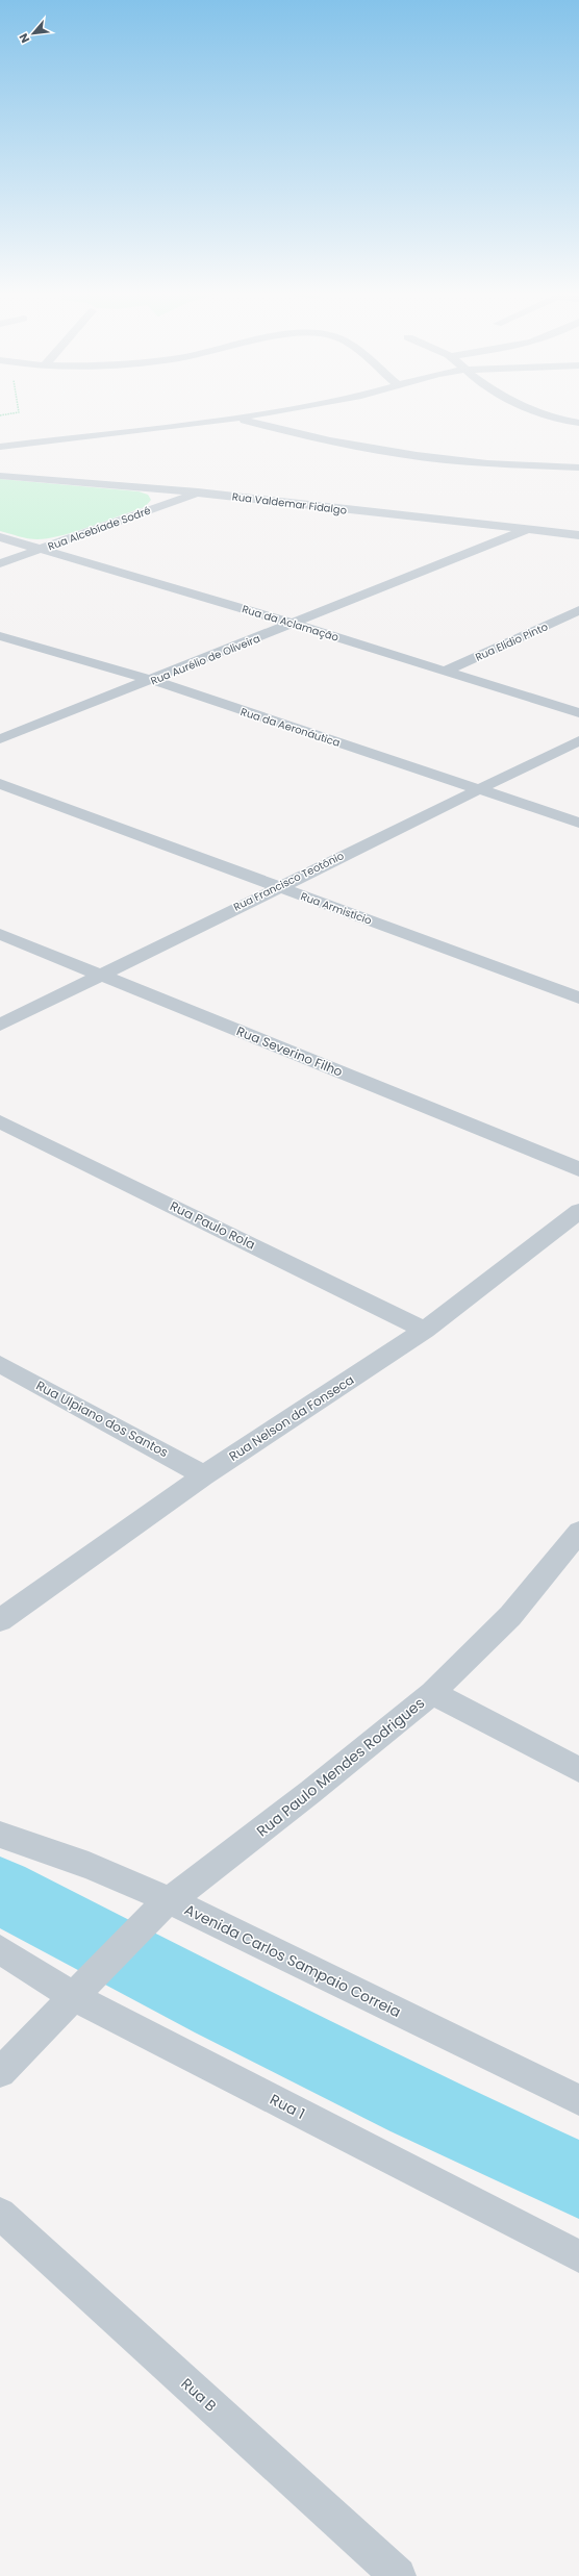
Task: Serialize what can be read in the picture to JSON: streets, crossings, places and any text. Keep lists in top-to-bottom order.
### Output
{
  "streets": {
    "street": [
      "Rua Valdemar Fidalgo",
      "Rua Alcebíade Sodré",
      "Rua da Aclamação",
      "Rua Elidio Pinto",
      "Rua Aurélio de Oliveira",
      "Rua da Aeronáutica",
      "Rua Francisco Teotônio",
      "Rua Armistício",
      "Rua Severino Filho",
      "Rua Paulo Rola",
      "Rua Nelson da Fonseca",
      "Rua Ulpiano dos Santos",
      "Rua Paulo Mendes Rodrigues",
      "Avenida Carlos Sampaio Correia",
      "Rua 1",
      "Rua B"
    ]
  },
  "crossings": [
    ["Rua Valdemar Fidalgo", "Rua Alcebíade Sodré"],
    ["Rua Valdemar Fidalgo", "Rua Aurélio de Oliveira"],
    ["Rua Alcebíade Sodré", "Rua da Aclamação"],
    ["Rua da Aclamação", "Rua Elidio Pinto"],
    ["Rua da Aclamação", "Rua Aurélio de Oliveira"],
    ["Rua Aurélio de Oliveira", "Rua da Aeronáutica"],
    ["Rua da Aeronáutica", "Rua Francisco Teotônio"],
    ["Rua Francisco Teotônio", "Rua Armistício"],
    ["Rua Francisco Teotônio", "Rua Severino Filho"],
    ["Rua Paulo Rola", "Rua Nelson da Fonseca"],
    ["Rua Nelson da Fonseca", "Rua Ulpiano dos Santos"],
    ["Rua Paulo Mendes Rodrigues", "Avenida Carlos Sampaio Correia"],
    ["Rua Paulo Mendes Rodrigues", "Rua 1"]
  ],
  "north": "bottom left"
}
